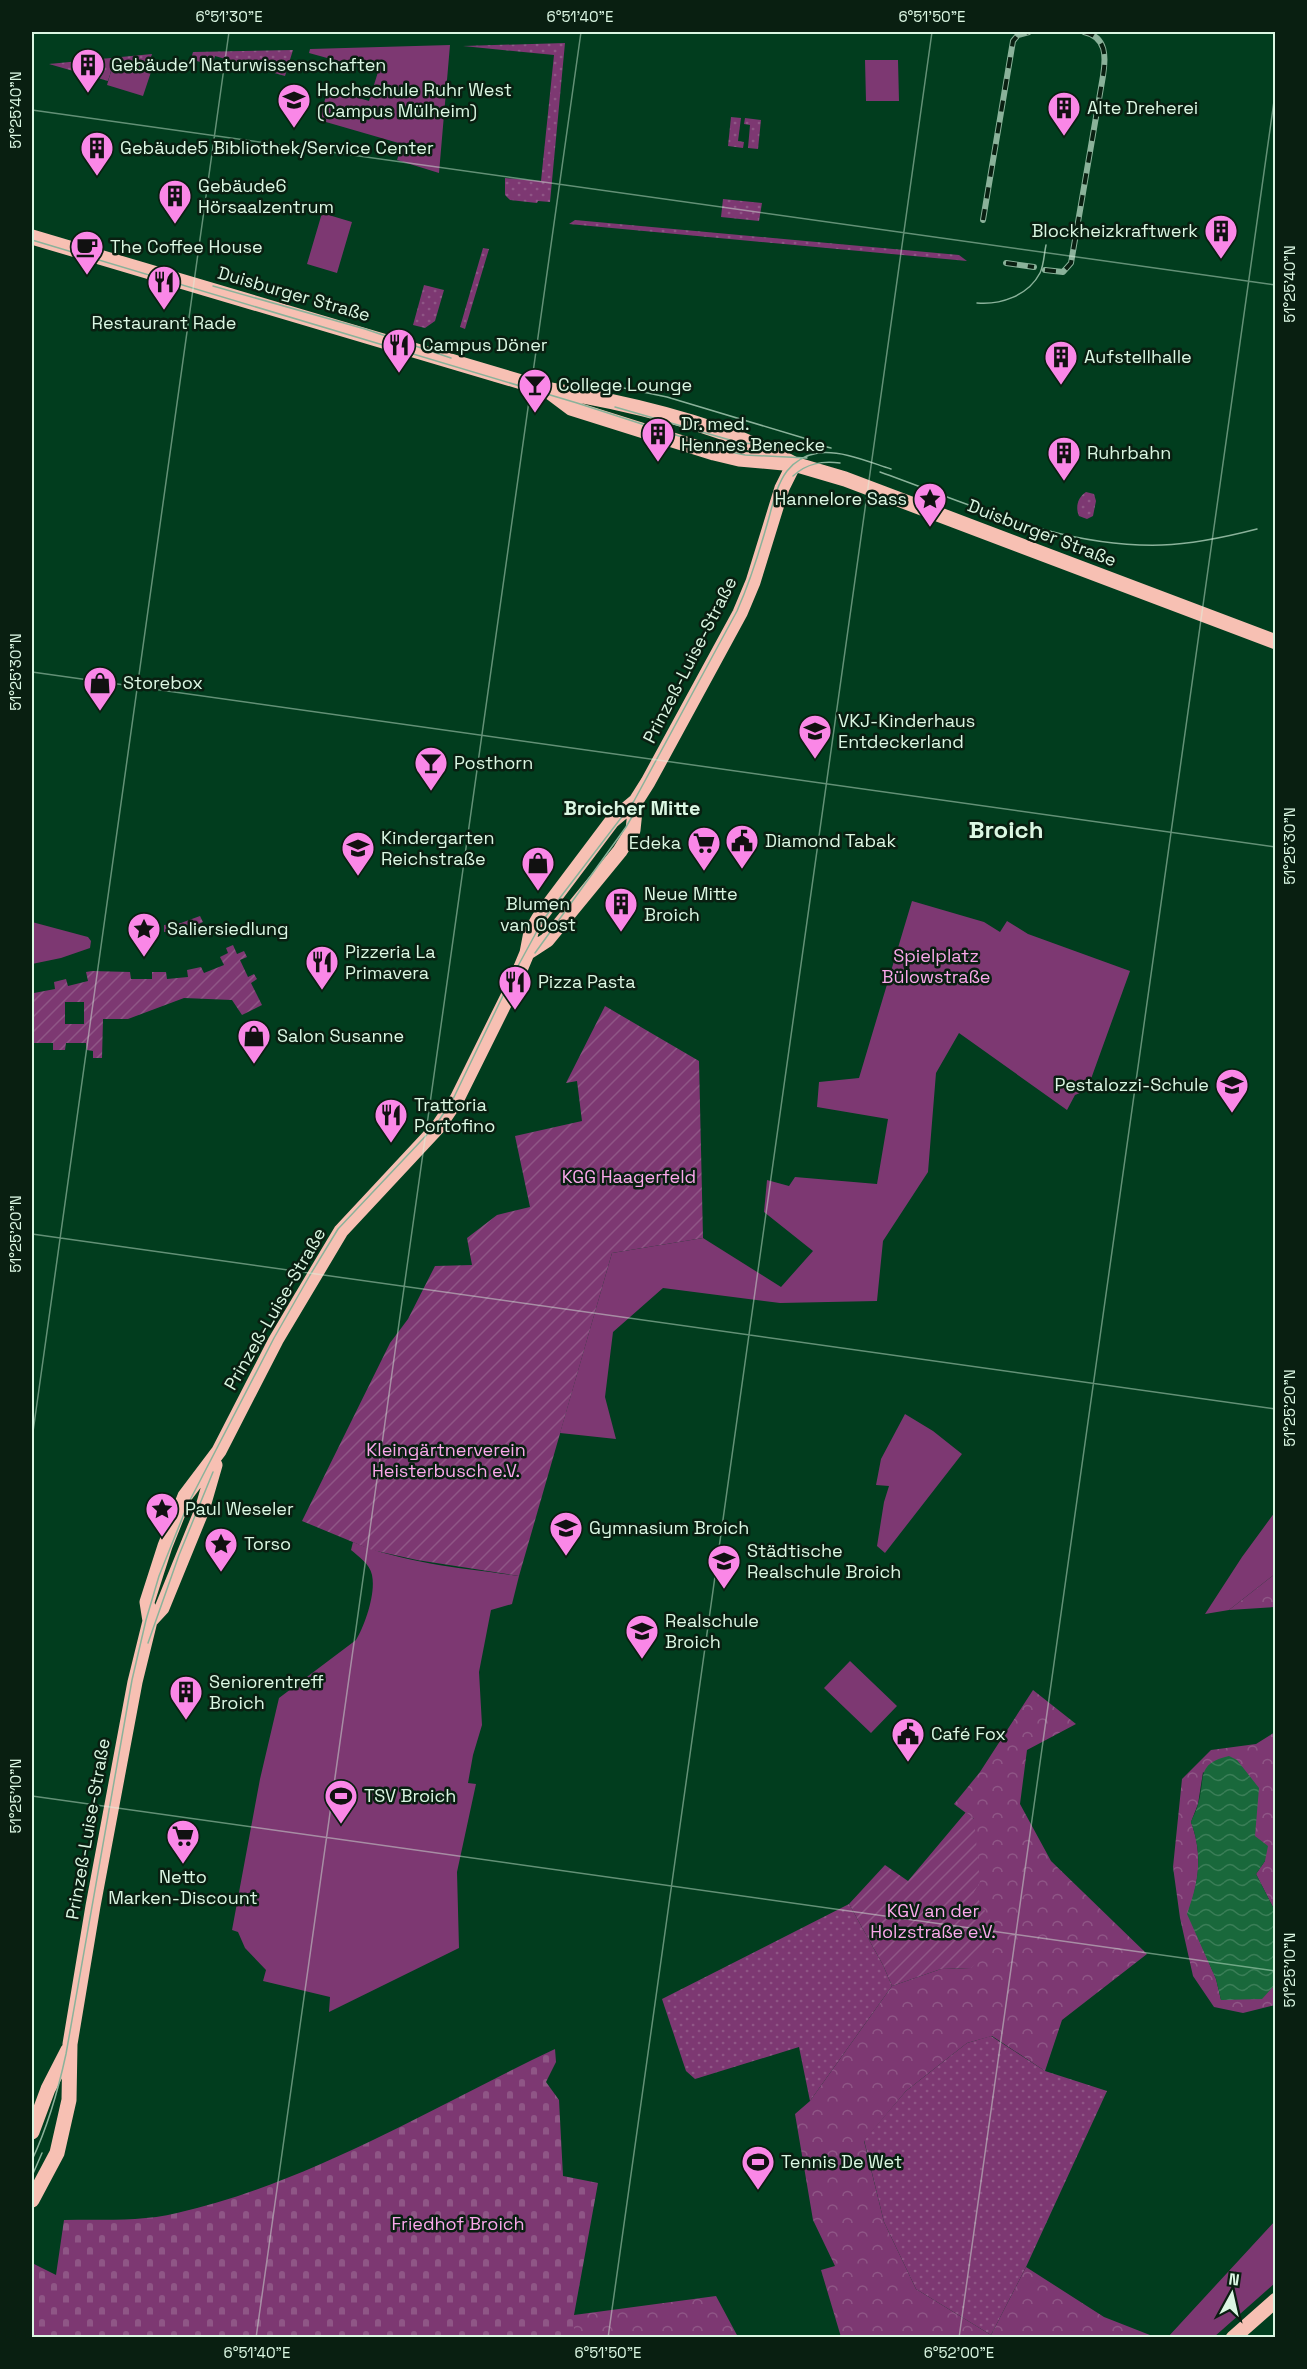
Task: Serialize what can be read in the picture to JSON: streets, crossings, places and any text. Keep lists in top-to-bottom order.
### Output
{
  "streets": {
    "main road": ["Duisburger Straße", "Prinzeß-Luise-Straße"]
  },
  "crossings": [
    ["Duisburger Straße", "Prinzeß-Luise-Straße"]
  ],
  "districts": ["Broicher Mitte", "Broich"],
  "parks": [
    "Spielplatz Bülowstraße",
    "KGG Haagerfeld",
    "Kleingärtnerverein Heisterbusch e.V.",
    "KGV an der Holzstraße e.V.",
    "Friedhof Broich"
  ],
  "places": {
    "building": [
      "Gebäude1 Naturwissenschaften",
      "Alte Dreherei",
      "Gebäude5 Bibliothek/Service Center",
      "Gebäude6 Hörsaalzentrum",
      "Blockheizkraftwerk",
      "Aufstellhalle",
      "Dr. med. Hennes Benecke",
      "Ruhrbahn",
      "Neue Mitte Broich",
      "Seniorentreff Broich"
    ],
    "school or university": [
      "Hochschule Ruhr West (Campus Mülheim)",
      "VKJ-Kinderhaus Entdeckerland",
      "Kindergarten Reichstraße",
      "Pestalozzi-Schule",
      "Gymnasium Broich",
      "Städtische Realschule Broich",
      "Realschule Broich"
    ],
    "cafe": ["The Coffee House"],
    "restaurant": [
      "Restaurant Rade",
      "Campus Döner",
      "Pizzeria La Primavera",
      "Pizza Pasta",
      "Trattoria Portofino"
    ],
    "bar": ["College Lounge", "Posthorn"],
    "place": [
      "Hannelore Sass",
      "Saliersiedlung",
      "Paul Weseler",
      "Torso"
    ],
    "shop": ["Storebox", "Blumen van Oost", "Salon Susanne"],
    "public building": ["Diamond Tabak", "Café Fox"],
    "supermarket": ["Edeka", "Netto Marken-Discount"],
    "sports": ["TSV Broich", "Tennis De Wet"]
  },
  "north": "top",
  "coordinates": [
    "6°51'30\"E",
    "6°51'40\"E",
    "6°51'50\"E",
    "51°25'40\"N",
    "51°25'30\"N",
    "51°25'20\"N",
    "51°25'10\"N",
    "6°52'00\"E"
  ]
}
